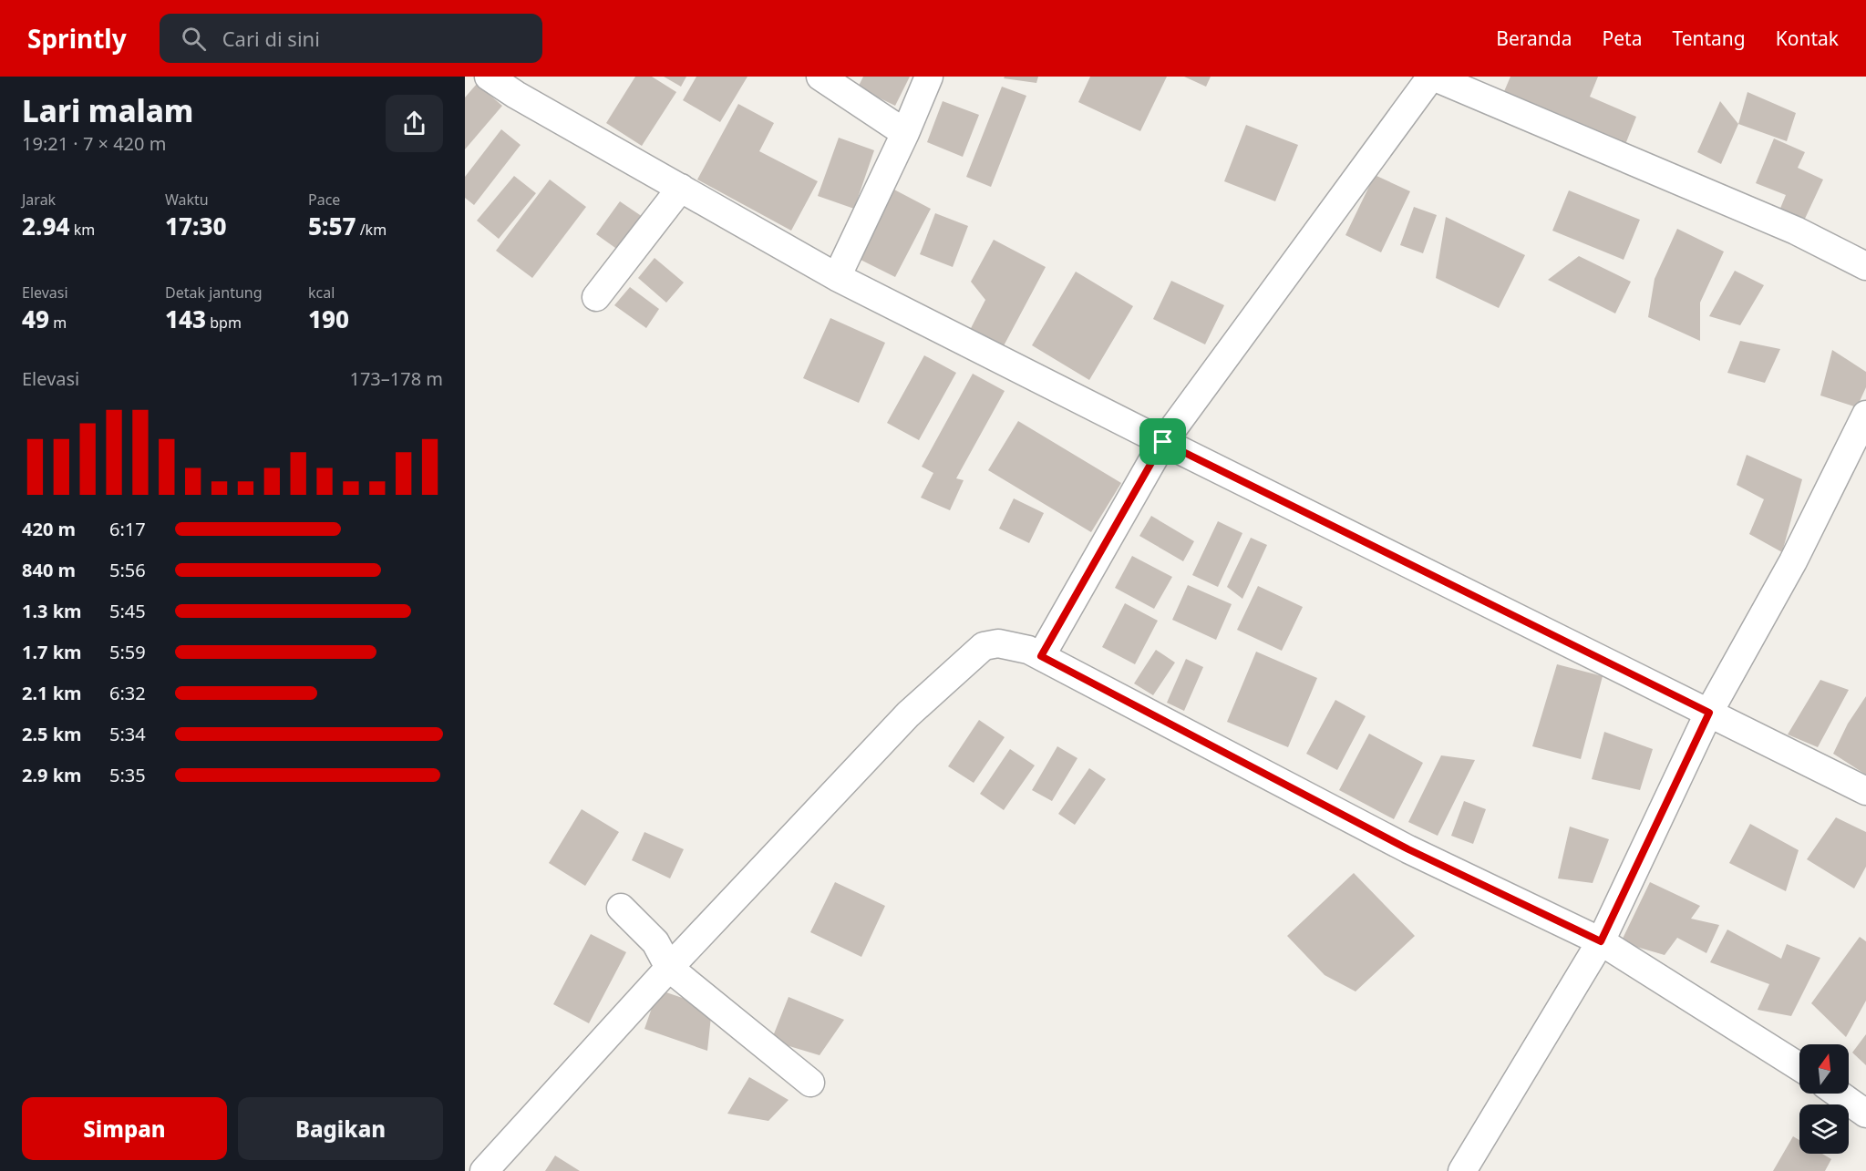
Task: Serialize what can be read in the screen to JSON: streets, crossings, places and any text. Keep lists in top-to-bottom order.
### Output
{
  "north": "top",
  "page": {
    "header": "Sprintly",
    "search": "Cari di sini",
    "nav": [
      "Beranda",
      "Peta",
      "Tentang",
      "Kontak"
    ],
    "heading": ["Lari malam", "19:21 · 7 × 420 m"],
    "stats": [
      ["Jarak", "2.94 km"],
      ["Waktu", "17:30"],
      ["Pace", "5:57 /km"],
      ["Elevasi", "49 m"],
      ["Detak jantung", "143 bpm"],
      ["kcal", "190"]
    ],
    "chart": ["Elevasi", "173–178 m"],
    "list": [
      {
        "name": "420 m",
        "note": "6:17"
      },
      {
        "name": "840 m",
        "note": "5:56"
      },
      {
        "name": "1.3 km",
        "note": "5:45"
      },
      {
        "name": "1.7 km",
        "note": "5:59"
      },
      {
        "name": "2.1 km",
        "note": "6:32"
      },
      {
        "name": "2.5 km",
        "note": "5:34"
      },
      {
        "name": "2.9 km",
        "note": "5:35"
      }
    ],
    "buttons": ["Simpan", "Bagikan"]
  }
}
